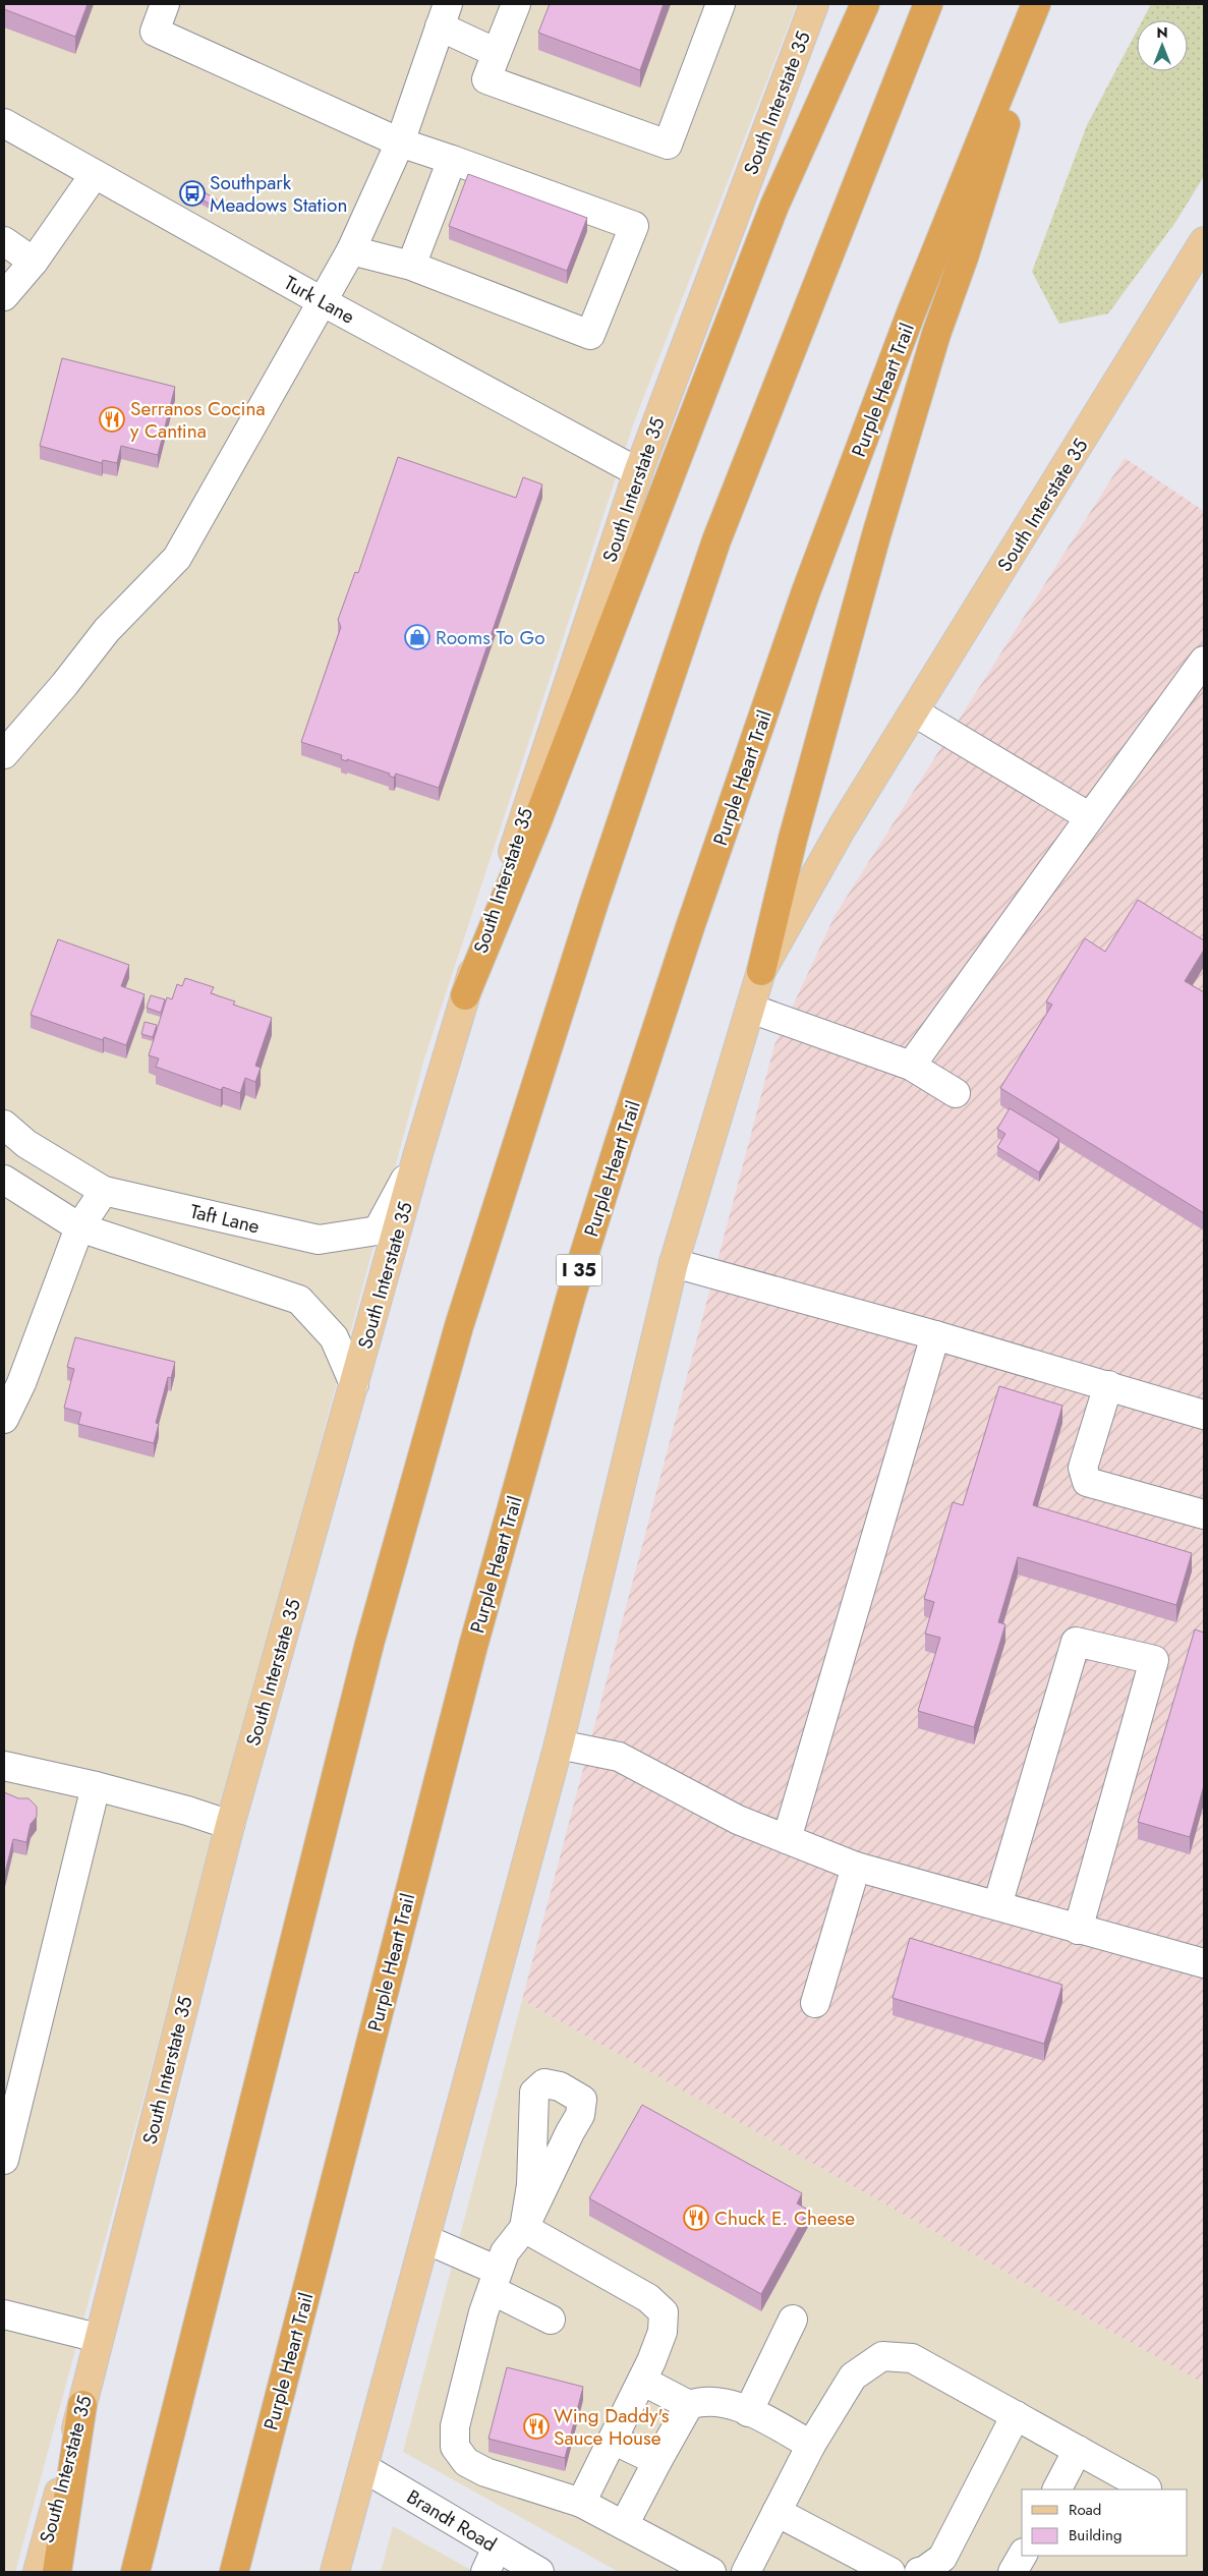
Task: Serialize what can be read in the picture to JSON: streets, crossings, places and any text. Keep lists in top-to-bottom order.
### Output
{
  "streets": {
    "highway": ["Purple Heart Trail", "I 35"],
    "main road": ["South Interstate 35"],
    "street": ["Turk Lane", "Taft Lane", "Brandt Road"]
  },
  "crossings": [
    ["South Interstate 35", "Turk Lane"],
    ["South Interstate 35", "Taft Lane"],
    ["South Interstate 35", "Brandt Road"]
  ],
  "places": {
    "bus stop": ["Southpark Meadows Station"],
    "restaurant": ["Serranos Cocina y Cantina", "Chuck E. Cheese", "Wing Daddy's Sauce House"],
    "shop": ["Rooms To Go"]
  },
  "legend": ["Road", "Building"],
  "north": "top"
}
